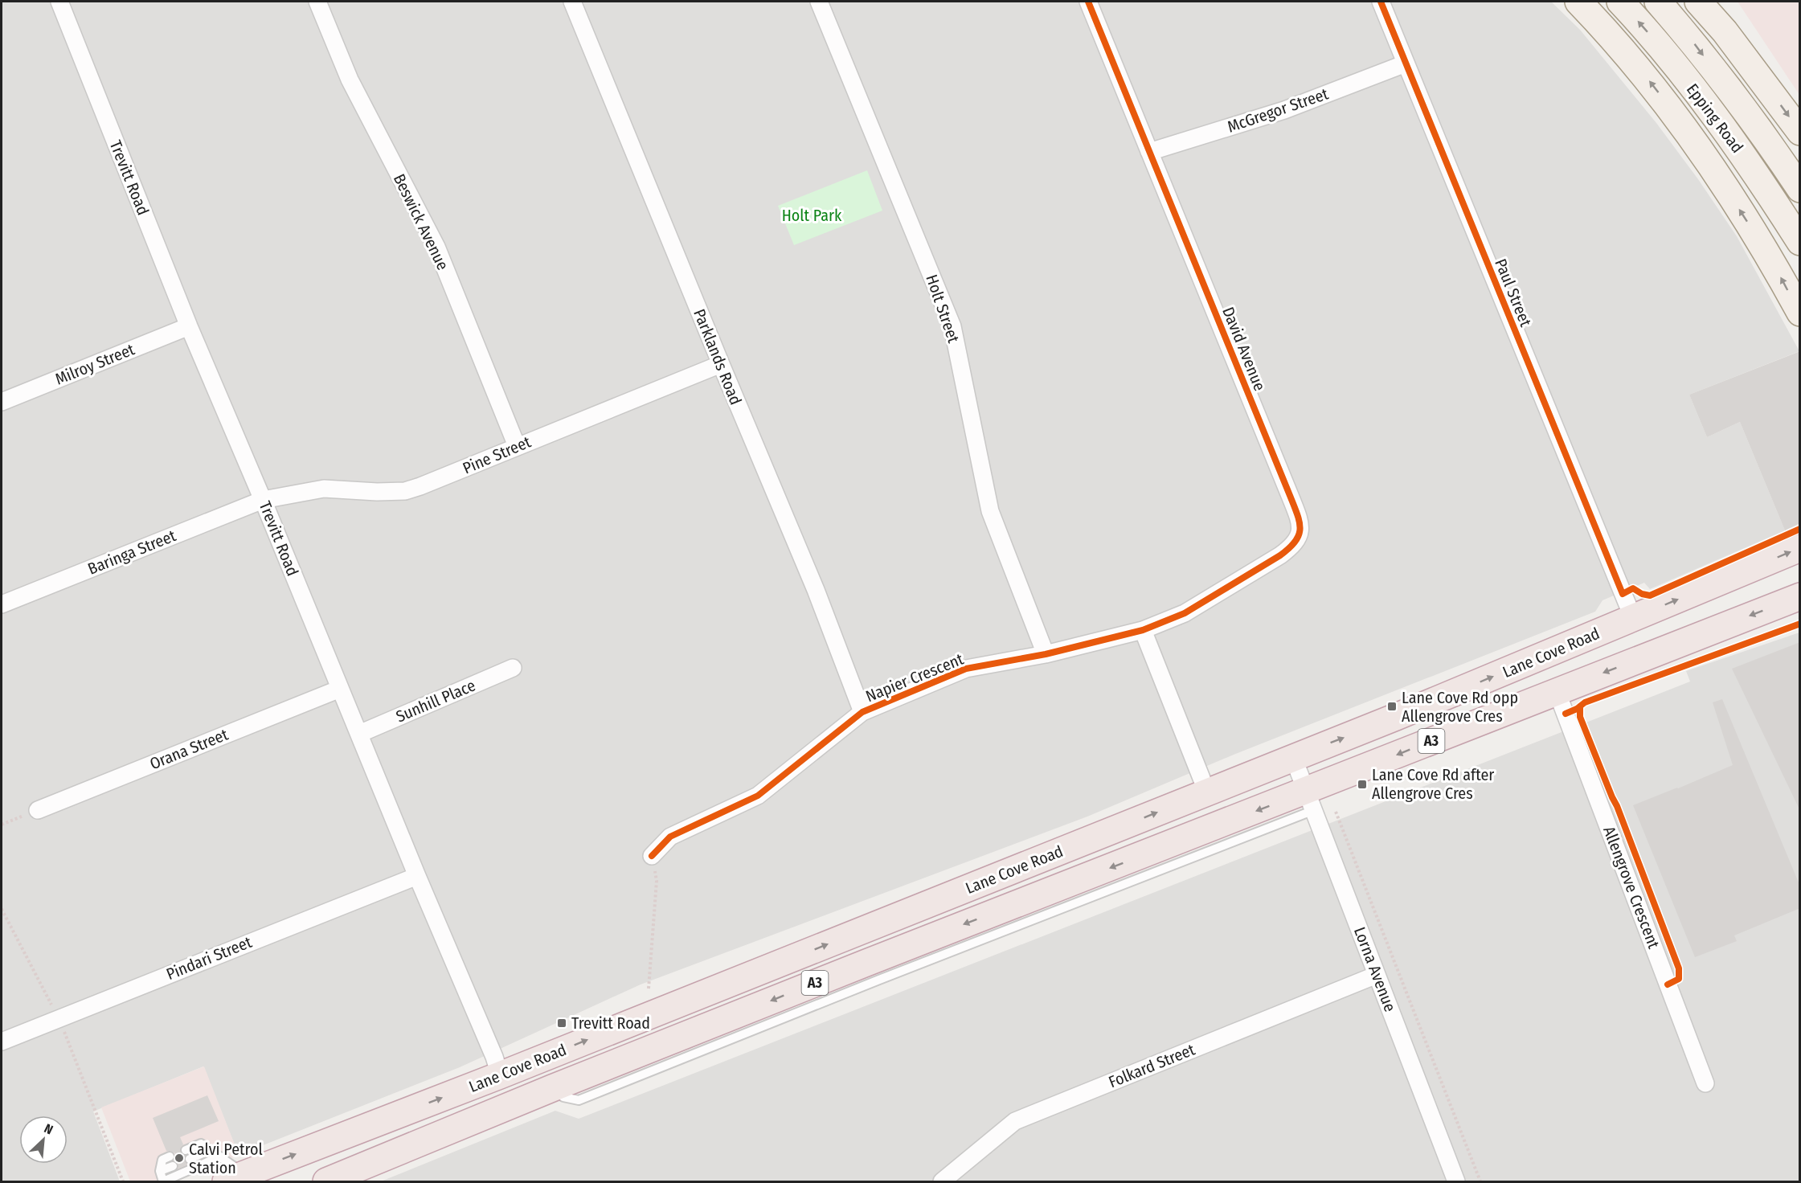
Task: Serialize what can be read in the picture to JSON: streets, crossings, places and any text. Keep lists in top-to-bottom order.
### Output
{
  "streets": {
    "highway": ["Lane Cove Road", "A3"],
    "main road": ["Epping Road"],
    "street": [
      "McGregor Street",
      "Trevitt Road",
      "Beswick Avenue",
      "Paul Street",
      "Holt Street",
      "David Avenue",
      "Parklands Road",
      "Milroy Street",
      "Pine Street",
      "Baringa Street",
      "Napier Crescent",
      "Sunhill Place",
      "Orana Street",
      "Allengrove Crescent",
      "Pindari Street",
      "Lorna Avenue",
      "Folkard Street"
    ]
  },
  "crossings": [
    ["McGregor Street", "Paul Street"],
    ["McGregor Street", "David Avenue"],
    ["Trevitt Road", "Milroy Street"],
    ["Trevitt Road", "Pine Street"],
    ["Trevitt Road", "Baringa Street"],
    ["Trevitt Road", "Lane Cove Road"],
    ["Trevitt Road", "Sunhill Place"],
    ["Trevitt Road", "Orana Street"],
    ["Trevitt Road", "Pindari Street"],
    ["Beswick Avenue", "Pine Street"],
    ["Paul Street", "Lane Cove Road"],
    ["Holt Street", "Napier Crescent"],
    ["David Avenue", "Napier Crescent"],
    ["Parklands Road", "Pine Street"],
    ["Parklands Road", "Napier Crescent"],
    ["Pine Street", "Baringa Street"],
    ["Lane Cove Road", "Allengrove Crescent"],
    ["Lane Cove Road", "Lorna Avenue"],
    ["Lorna Avenue", "Folkard Street"]
  ],
  "parks": ["Holt Park"],
  "places": {
    "transit": ["Lane Cove Rd opp Allengrove Cres", "Lane Cove Rd after Allengrove Cres", "Trevitt Road"],
    "other": ["Calvi Petrol Station"]
  },
  "north": "top right"
}
